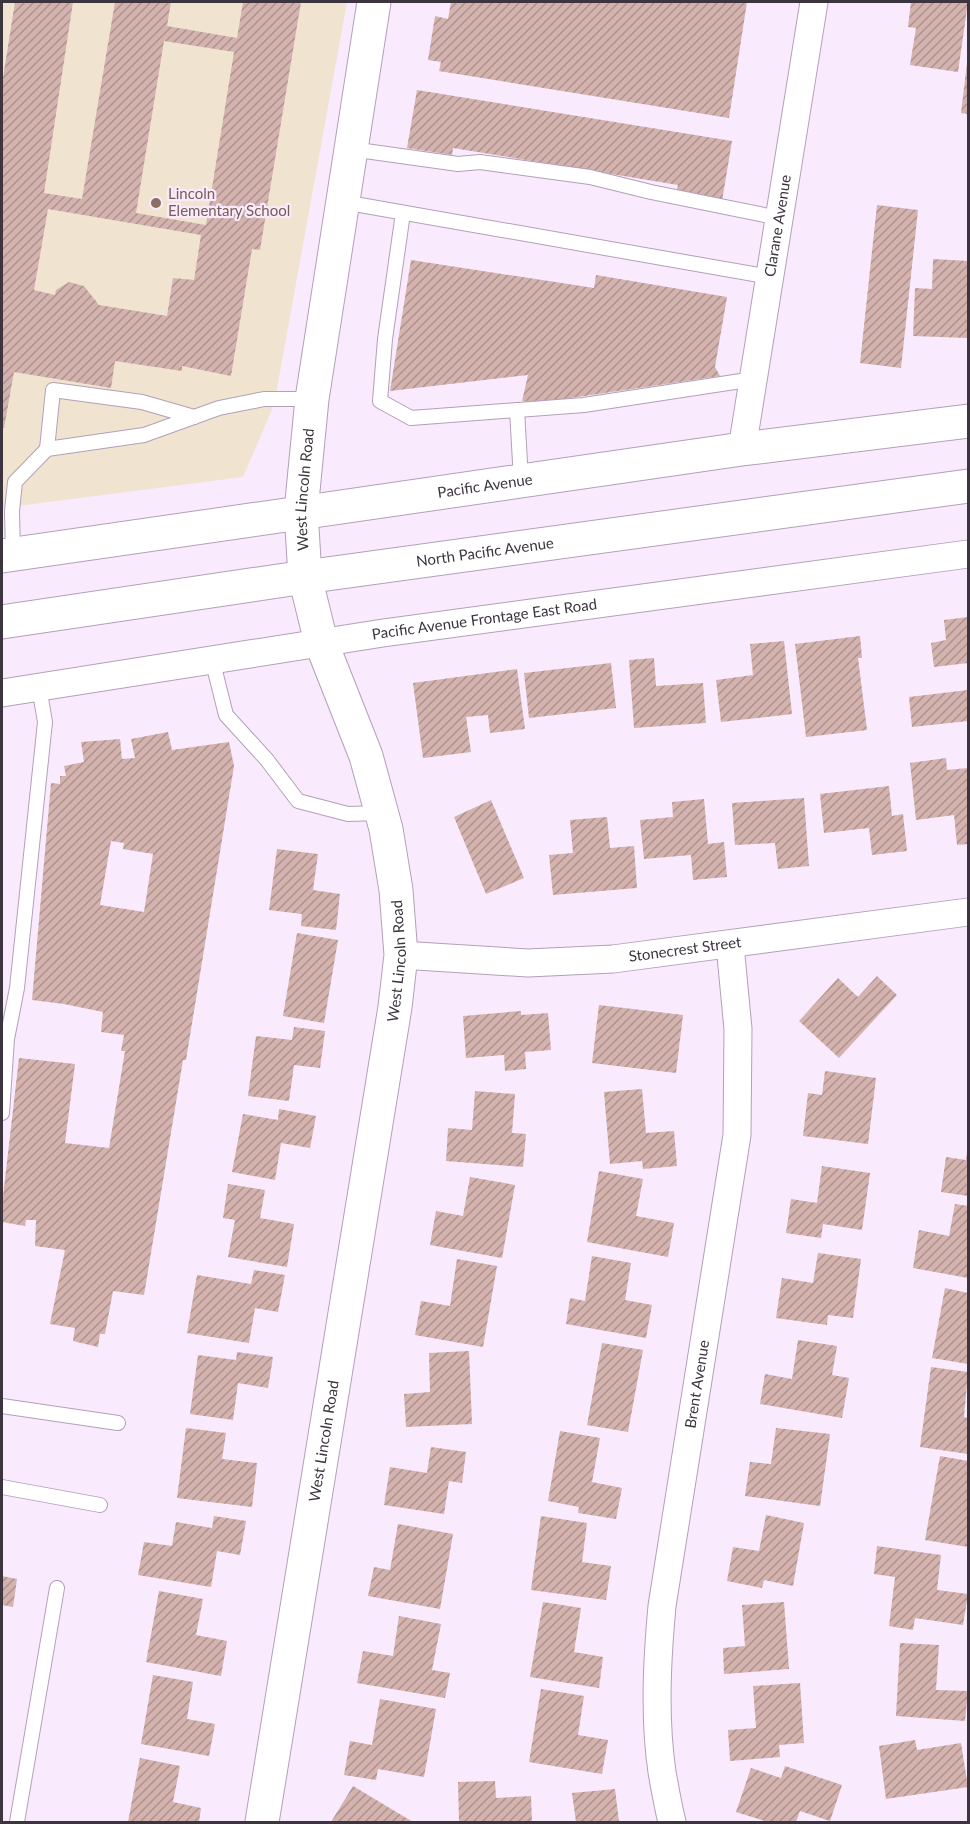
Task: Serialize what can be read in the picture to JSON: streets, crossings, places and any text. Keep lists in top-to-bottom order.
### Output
{
  "streets": {
    "main road": ["Pacific Avenue", "West Lincoln Road", "North Pacific Avenue"],
    "street": [
      "Clarane Avenue",
      "Pacific Avenue Frontage East Road",
      "Stonecrest Street",
      "Brent Avenue"
    ]
  },
  "crossings": [
    ["Clarane Avenue", "Pacific Avenue"],
    ["Pacific Avenue", "West Lincoln Road"],
    ["West Lincoln Road", "North Pacific Avenue"],
    ["West Lincoln Road", "Pacific Avenue Frontage East Road"],
    ["West Lincoln Road", "Stonecrest Street"],
    ["Stonecrest Street", "Brent Avenue"]
  ],
  "places": ["Lincoln Elementary School"]
}
